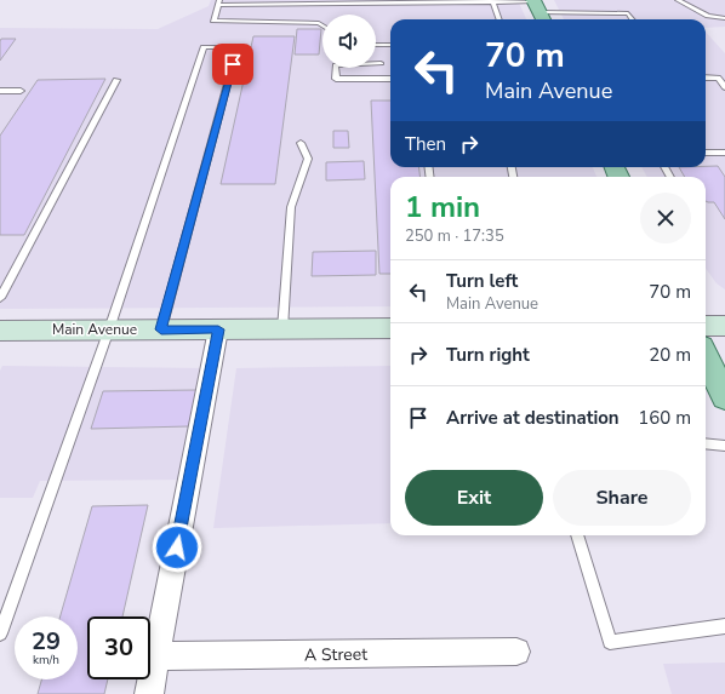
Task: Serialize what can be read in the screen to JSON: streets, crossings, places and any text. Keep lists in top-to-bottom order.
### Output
{
  "streets": {
    "street": ["Main Avenue", "A Street"]
  },
  "page": {
    "turn": ["70 m", "Main Avenue"],
    "then": "Then",
    "heading": ["1 min", "250 m · 17:35"],
    "list": [
      {
        "name": "Turn left",
        "note": "Main Avenue",
        "value": "70 m"
      },
      {
        "name": "Turn right",
        "value": "20 m"
      },
      {
        "name": "Arrive at destination",
        "value": "160 m"
      }
    ],
    "buttons": ["Exit", "Share"],
    "speed": "29 km/h",
    "limit": "30"
  }
}
